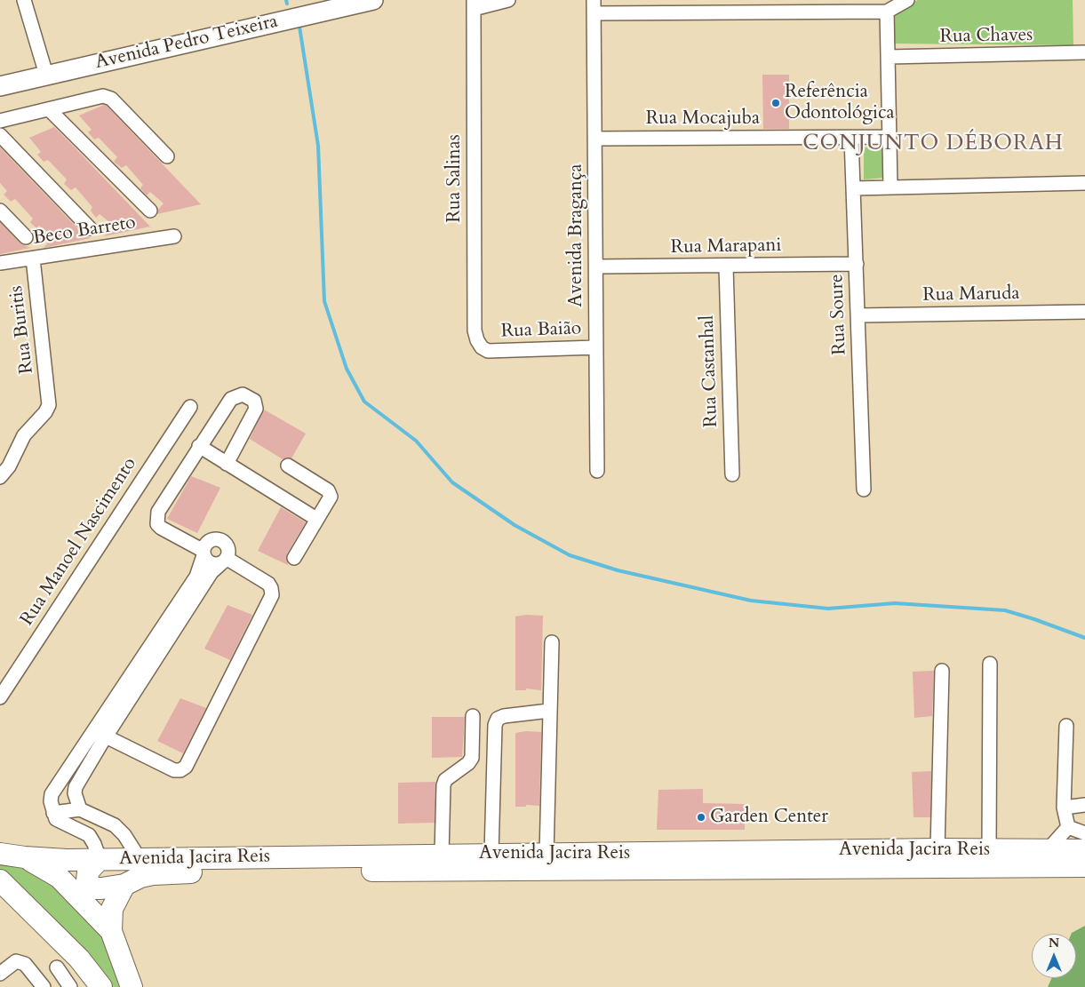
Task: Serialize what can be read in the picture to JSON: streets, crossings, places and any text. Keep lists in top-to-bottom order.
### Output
{
  "streets": {
    "main road": ["Avenida Jacira Reis"],
    "street": [
      "Rua Chaves",
      "Avenida Pedro Teixeira",
      "Rua Mocajuba",
      "Rua Salinas",
      "Beco Barreto",
      "Avenida Bragança",
      "Rua Marapani",
      "Rua Maruda",
      "Rua Soure",
      "Rua Buritis",
      "Rua Baião",
      "Rua Castanhal",
      "Rua Manoel Nascimento"
    ]
  },
  "crossings": [
    ["Rua Mocajuba", "Avenida Bragança"],
    ["Rua Mocajuba", "Rua Soure"],
    ["Rua Salinas", "Rua Baião"],
    ["Beco Barreto", "Rua Buritis"],
    ["Avenida Bragança", "Rua Marapani"],
    ["Avenida Bragança", "Rua Baião"],
    ["Rua Marapani", "Rua Soure"],
    ["Rua Marapani", "Rua Castanhal"],
    ["Rua Maruda", "Rua Soure"]
  ],
  "districts": ["CONJUNTO DÉBORAH"],
  "places": ["Referência Odontológica", "Garden Center"],
  "north": "top"
}
